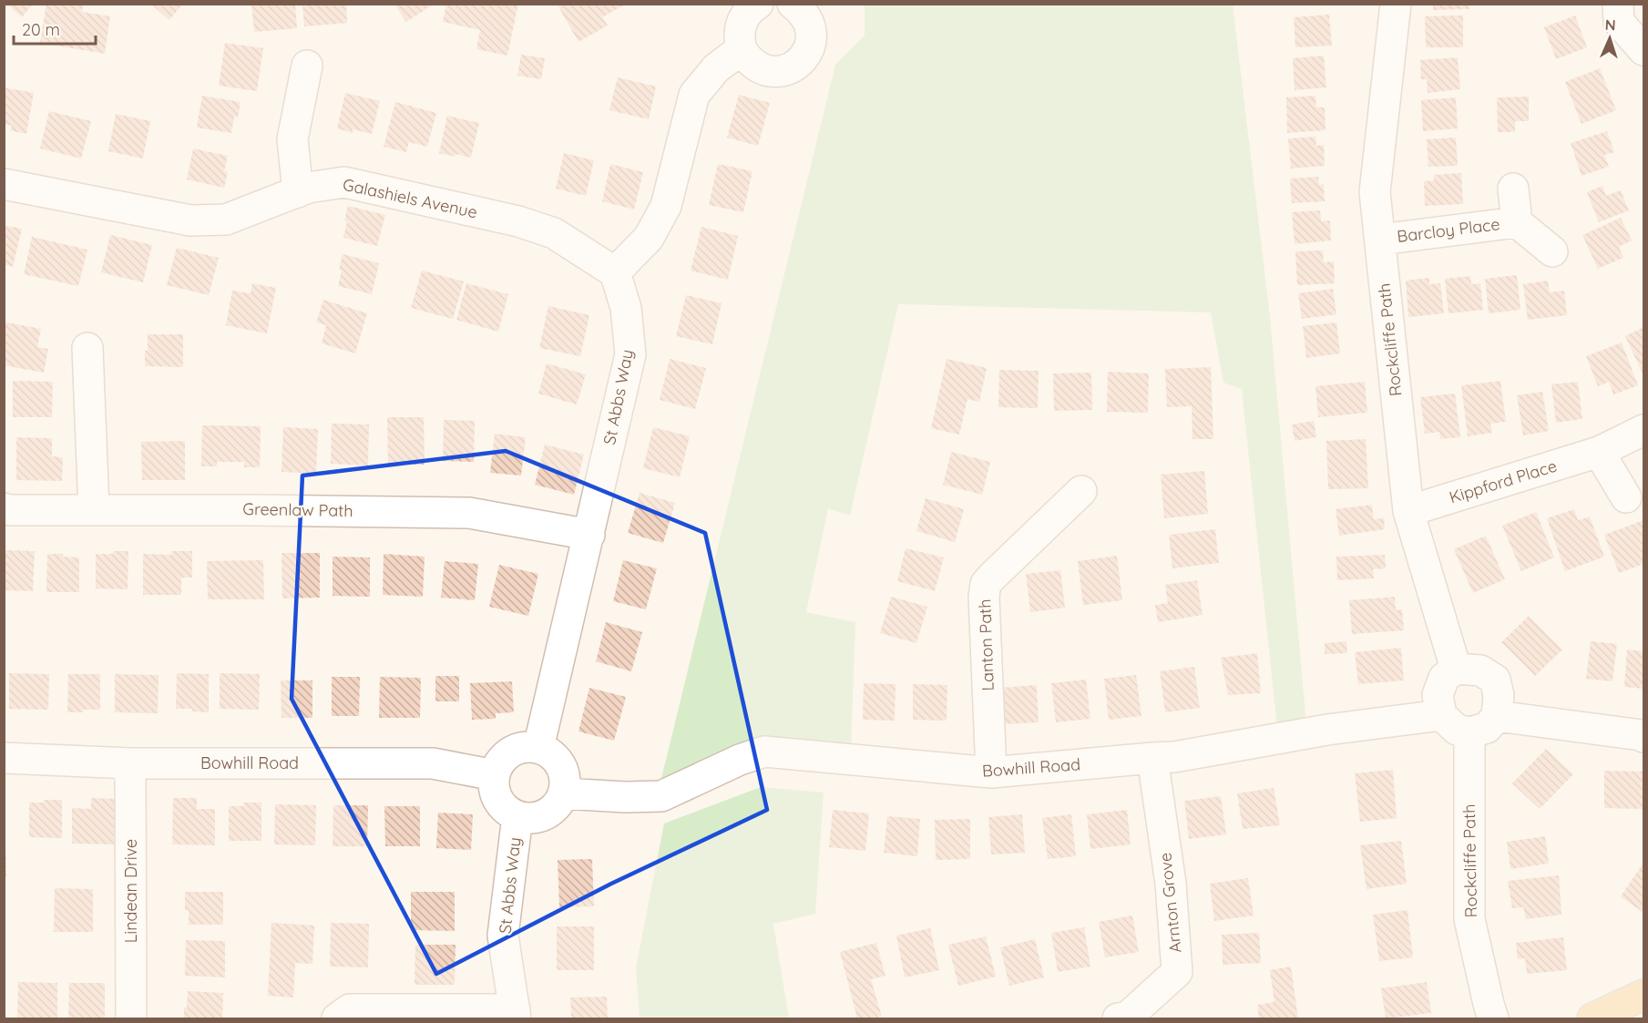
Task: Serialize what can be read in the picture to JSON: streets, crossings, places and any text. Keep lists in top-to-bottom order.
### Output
{
  "streets": {
    "street": [
      "Galashiels Avenue",
      "Barcloy Place",
      "Rockcliffe Path",
      "St Abbs Way",
      "Kippford Place",
      "Greenlaw Path",
      "Lanton Path",
      "Bowhill Road",
      "Lindean Drive",
      "Arnton Grove"
    ]
  },
  "crossings": [
    ["Galashiels Avenue", "St Abbs Way"],
    ["Barcloy Place", "Rockcliffe Path"],
    ["Rockcliffe Path", "Kippford Place"],
    ["Rockcliffe Path", "Bowhill Road"],
    ["St Abbs Way", "Greenlaw Path"],
    ["St Abbs Way", "Bowhill Road"],
    ["Lanton Path", "Bowhill Road"],
    ["Bowhill Road", "Lindean Drive"],
    ["Bowhill Road", "Arnton Grove"]
  ],
  "scale_bar": "20 m",
  "north": "top"
}
